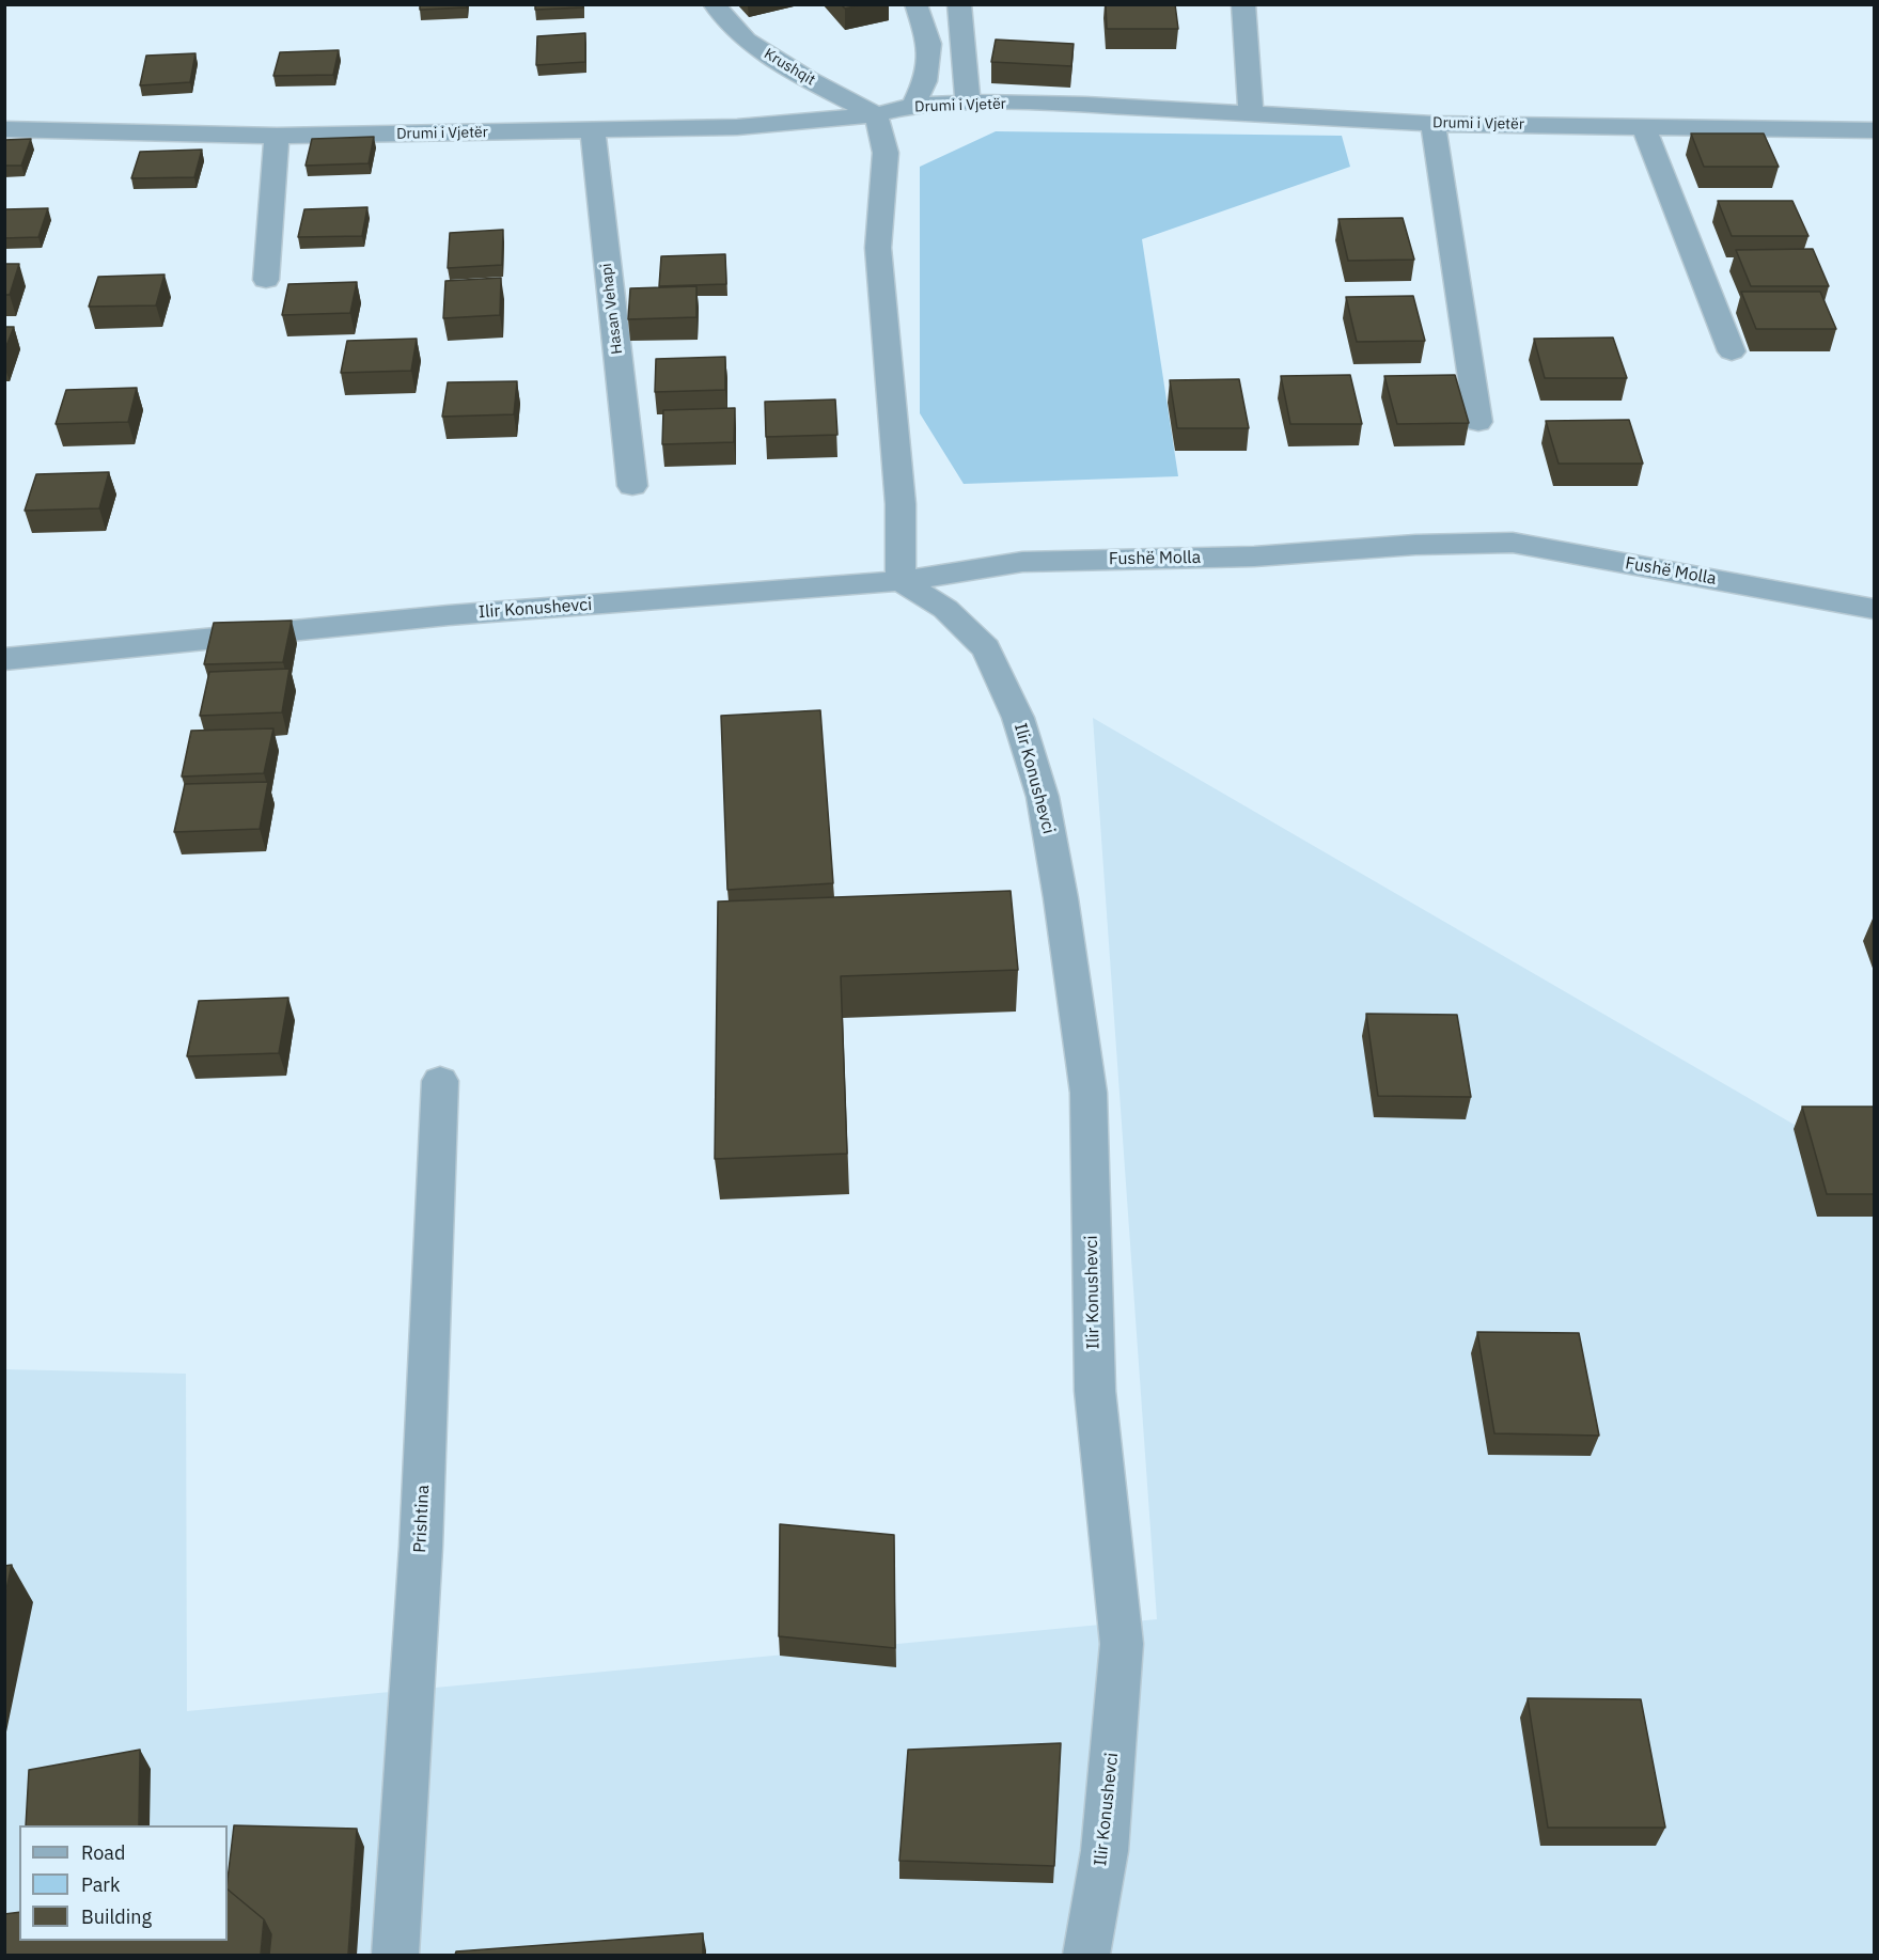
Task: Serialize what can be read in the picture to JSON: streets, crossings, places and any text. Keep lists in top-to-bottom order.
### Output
{
  "streets": {
    "street": [
      "Krushqit",
      "Drumi i Vjetër",
      "Hasan Vehapi",
      "Fushë Molla",
      "Ilir Konushevci",
      "Prishtina"
    ]
  },
  "crossings": [
    ["Krushqit", "Drumi i Vjetër"],
    ["Drumi i Vjetër", "Hasan Vehapi"],
    ["Fushë Molla", "Ilir Konushevci"]
  ],
  "legend": ["Road", "Park", "Building"]
}
